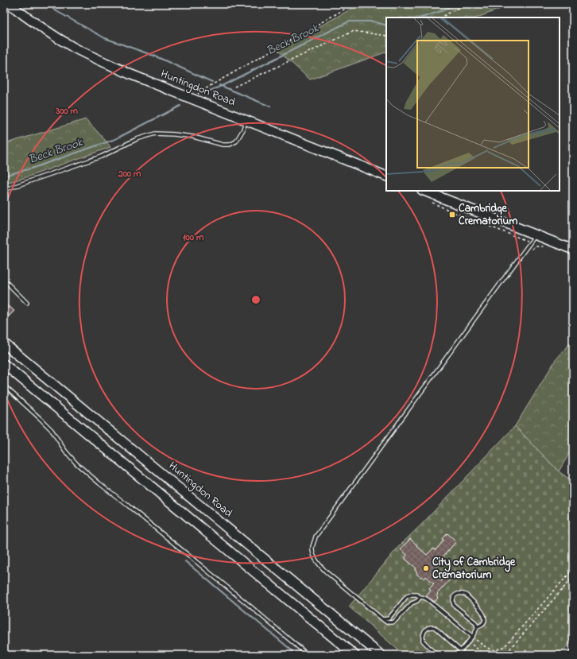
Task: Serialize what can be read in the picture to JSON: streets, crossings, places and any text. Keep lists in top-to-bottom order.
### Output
{
  "streets": {
    "main road": ["Huntingdon Road"]
  },
  "water": ["Beck Brook"],
  "places": {
    "transit": ["Cambridge Crematorium"],
    "other": ["City of Cambridge Crematorium"]
  },
  "rings": ["300 m", "200 m", "100 m"]
}
